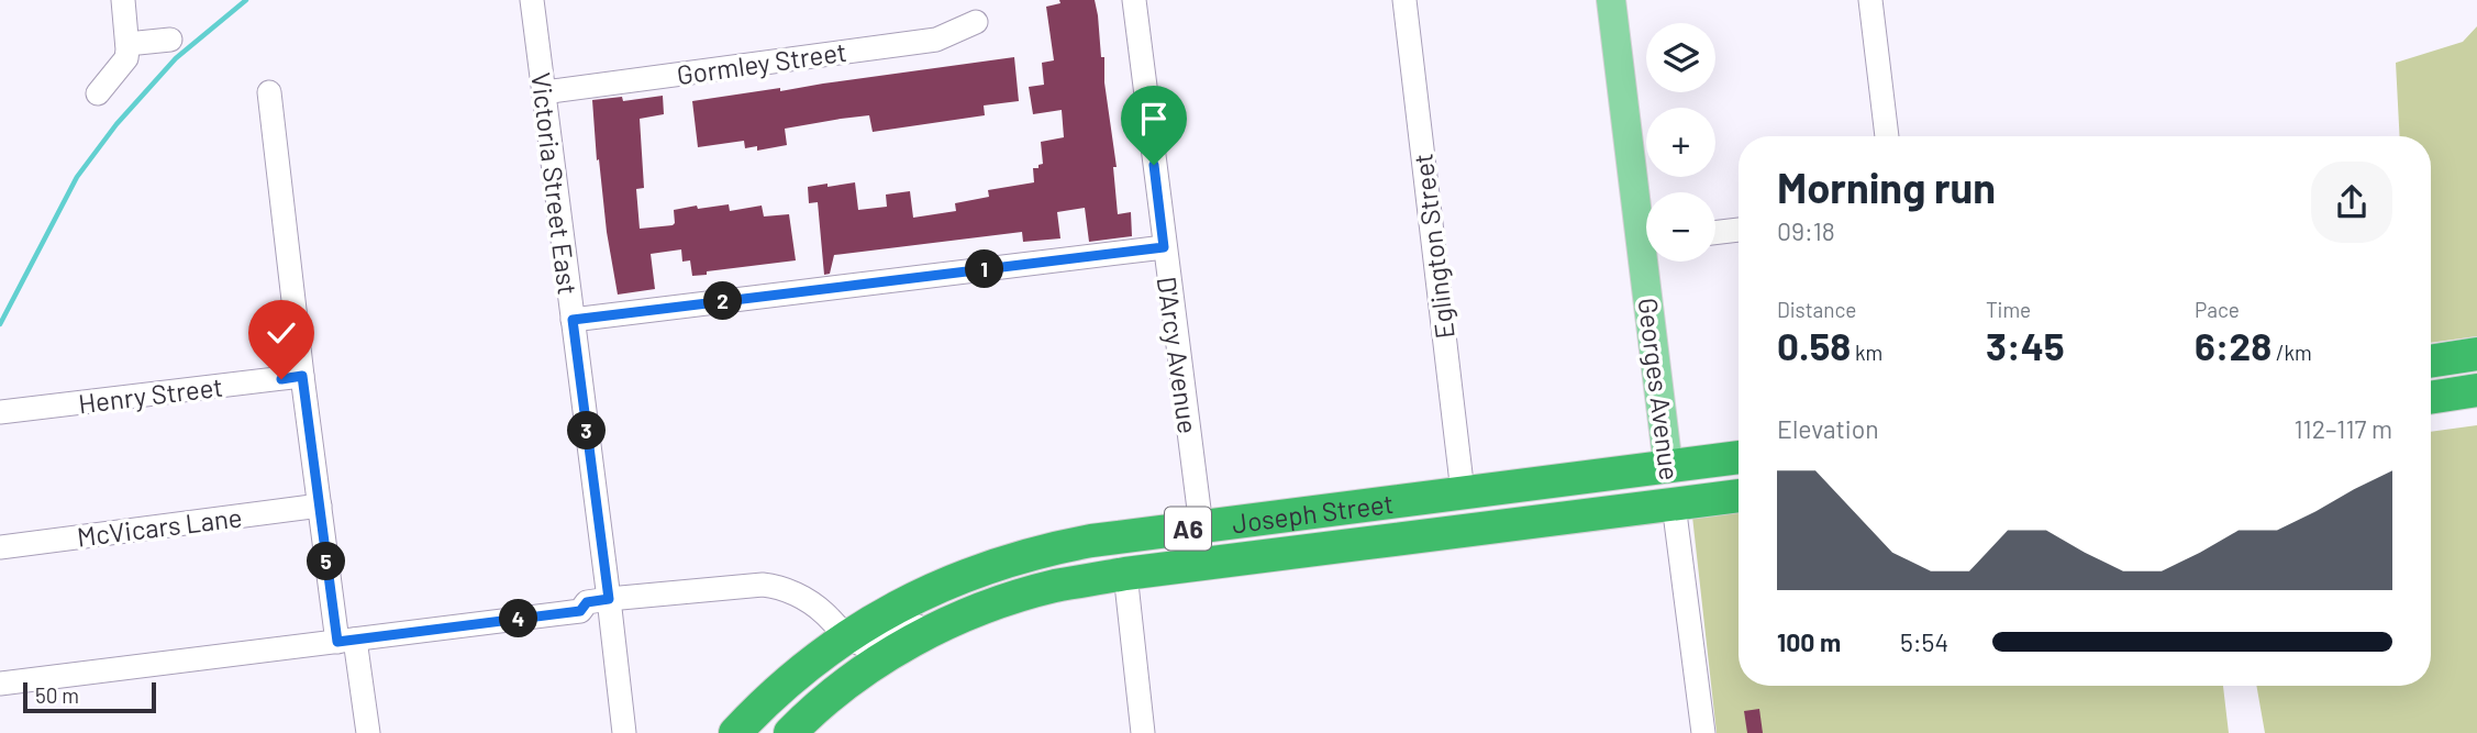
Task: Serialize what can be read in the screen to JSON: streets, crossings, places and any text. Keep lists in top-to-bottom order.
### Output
{
  "streets": {
    "highway": ["Georges Avenue", "Joseph Street", "A6"],
    "street": [
      "Gormley Street",
      "Victoria Street East",
      "Eglington Street",
      "D'Arcy Avenue",
      "Henry Street",
      "McVicars Lane"
    ]
  },
  "crossings": [
    ["Gormley Street", "Victoria Street East"],
    ["Eglington Street", "Joseph Street"],
    ["D'Arcy Avenue", "Joseph Street"],
    ["Georges Avenue", "Joseph Street"],
    ["Joseph Street", "A6"]
  ],
  "scale_bar": "50 m",
  "page": {
    "map_buttons": ["+", "−"],
    "heading": ["Morning run", "09:18"],
    "pins": [
      "1",
      "2",
      "3",
      "5",
      "4"
    ],
    "stats": [
      ["Distance", "0.58 km"],
      ["Time", "3:45"],
      ["Pace", "6:28 /km"]
    ],
    "chart": ["Elevation", "112–117 m"],
    "list": [
      {
        "name": "100 m",
        "note": "5:54"
      }
    ],
    "scale": "50 m"
  }
}
